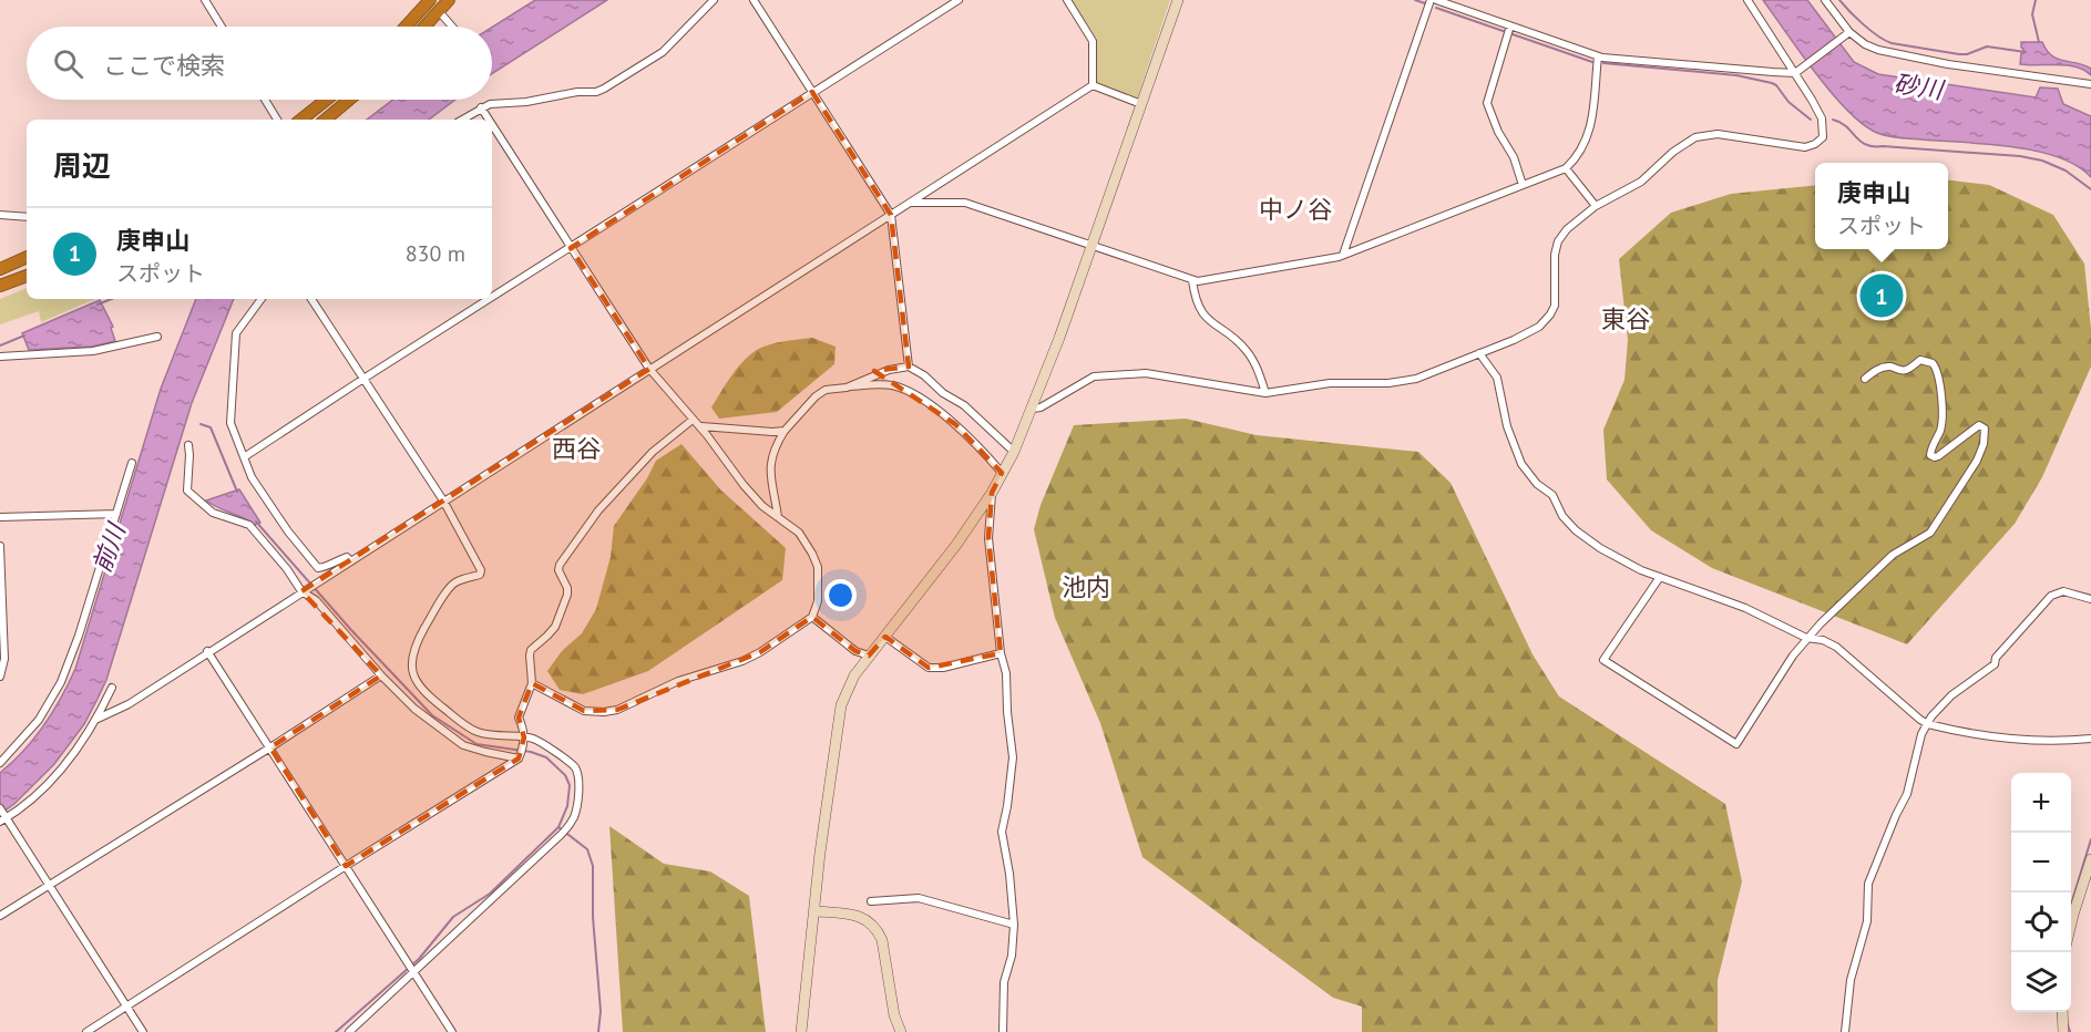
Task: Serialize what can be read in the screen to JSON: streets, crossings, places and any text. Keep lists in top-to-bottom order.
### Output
{
  "districts": [
    "中ノ谷",
    "東谷",
    "西谷",
    "池内"
  ],
  "water": ["砂川", "前川"],
  "page": {
    "search": "ここで検索",
    "heading": "周辺",
    "popup": ["庚申山", "スポット"],
    "list": [
      {
        "mark": "1",
        "name": "庚申山",
        "note": "スポット",
        "value": "830 m"
      }
    ],
    "pins": "1",
    "map_buttons": ["+", "−"]
  }
}
